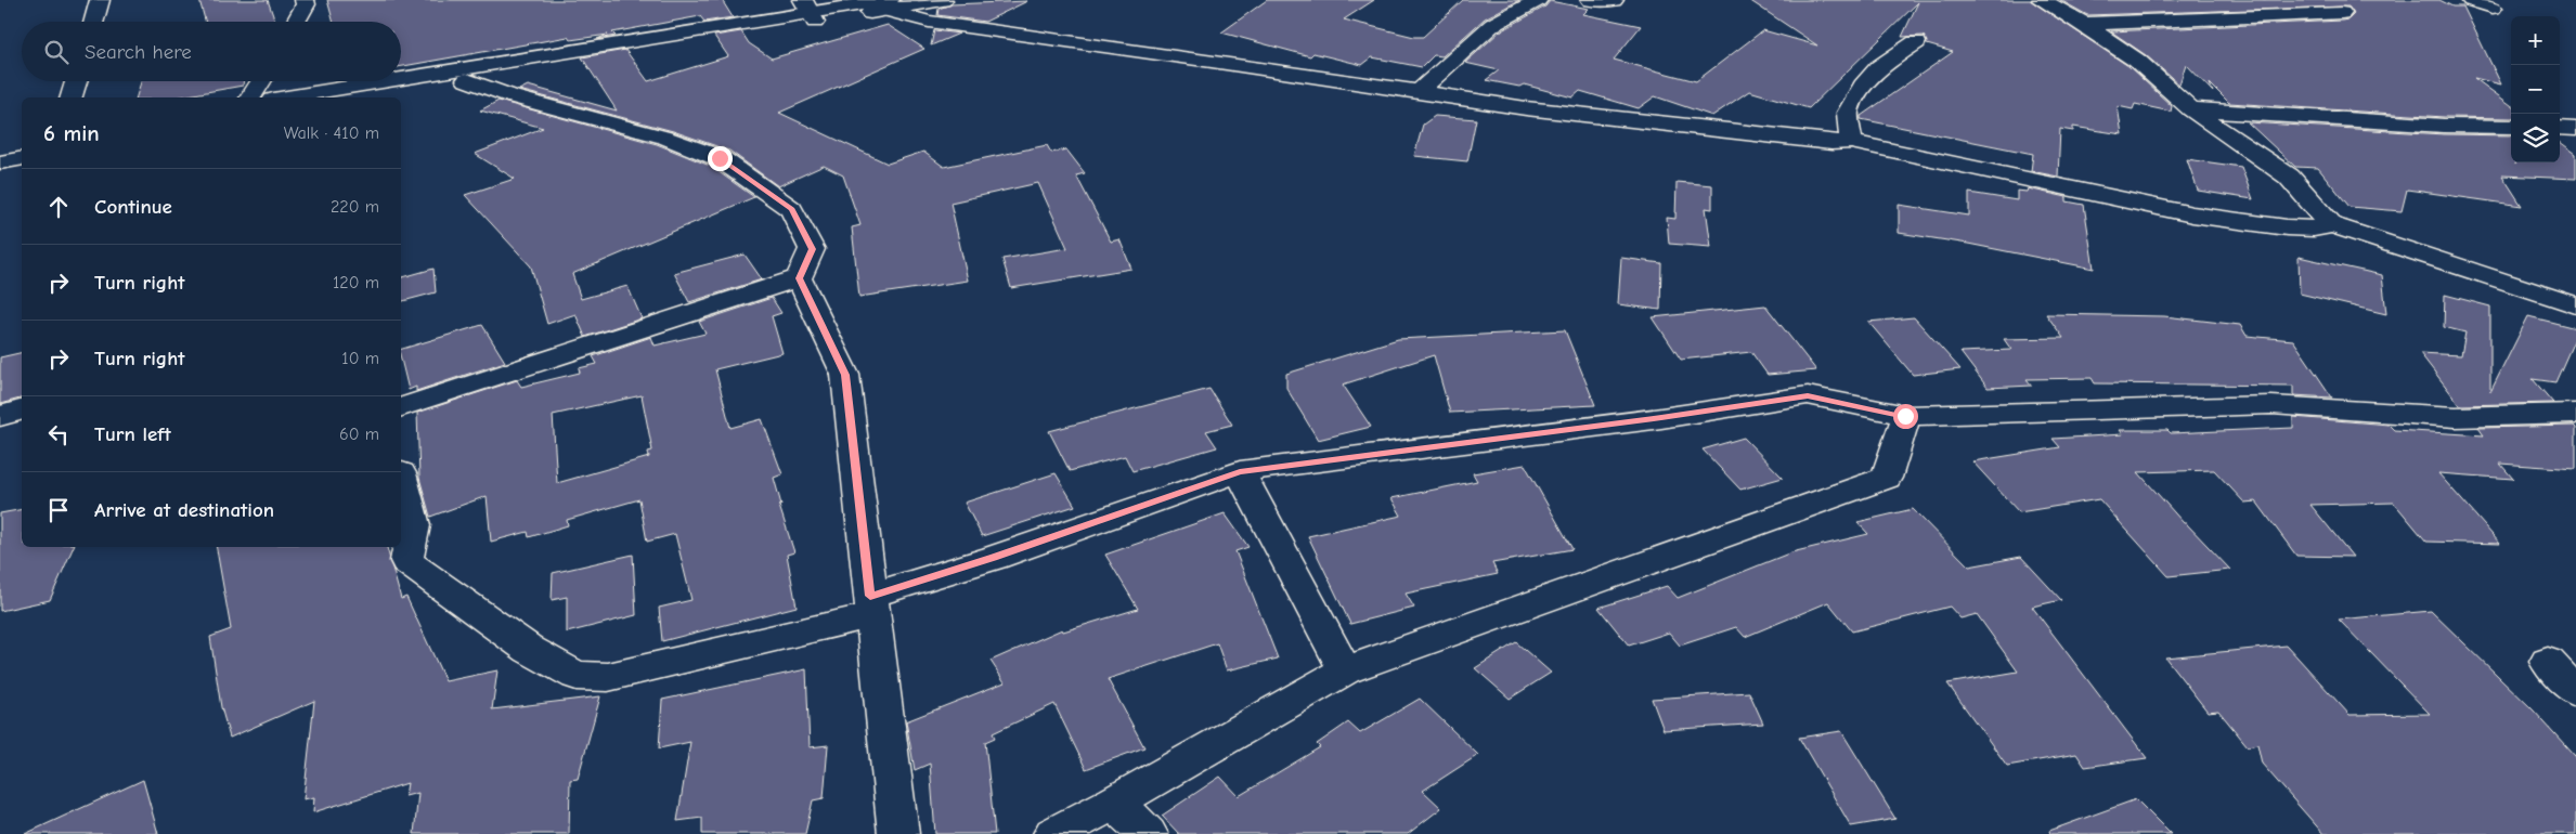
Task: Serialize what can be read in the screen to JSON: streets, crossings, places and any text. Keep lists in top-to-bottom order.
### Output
{
  "page": {
    "map_buttons": ["+", "−"],
    "search": "Search here",
    "heading": ["6 min", "Walk · 410 m"],
    "list": [
      ["Continue", "220 m"],
      ["Turn right", "120 m"],
      ["Turn right", "10 m"],
      ["Turn left", "60 m"],
      "Arrive at destination"
    ]
  }
}
